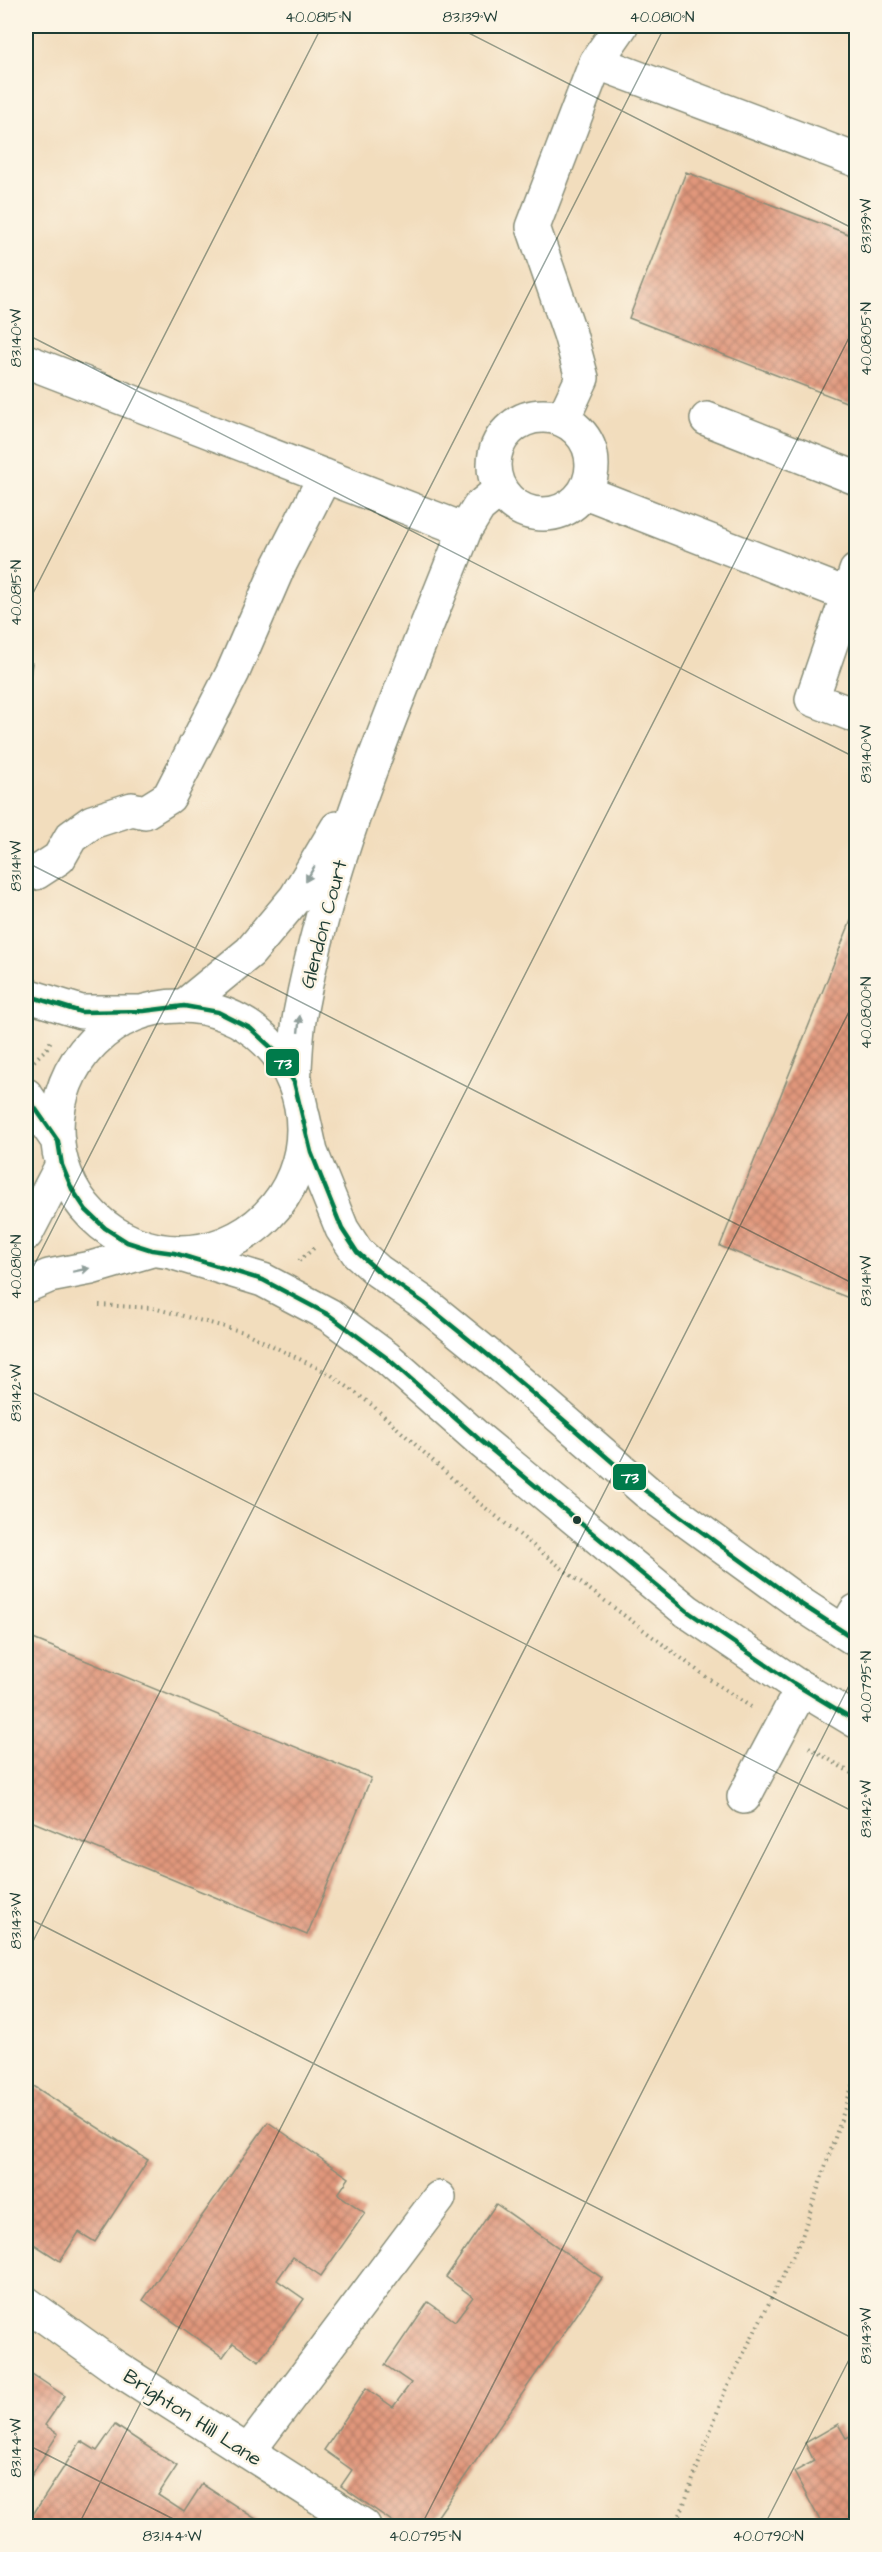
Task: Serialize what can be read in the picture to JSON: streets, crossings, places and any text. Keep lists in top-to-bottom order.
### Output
{
  "streets": {
    "main road": ["Glendon Court", "Brighton Hill Lane"]
  },
  "lines": ["transit line 73"],
  "coordinates": [
    "40.0815°N",
    "83.139°W",
    "40.0810°N",
    "83.140°W",
    "40.0805°N",
    "83.141°W",
    "40.0800°N",
    "83.142°W",
    "40.0795°N",
    "83.143°W",
    "83.144°W",
    "40.0790°N"
  ]
}
